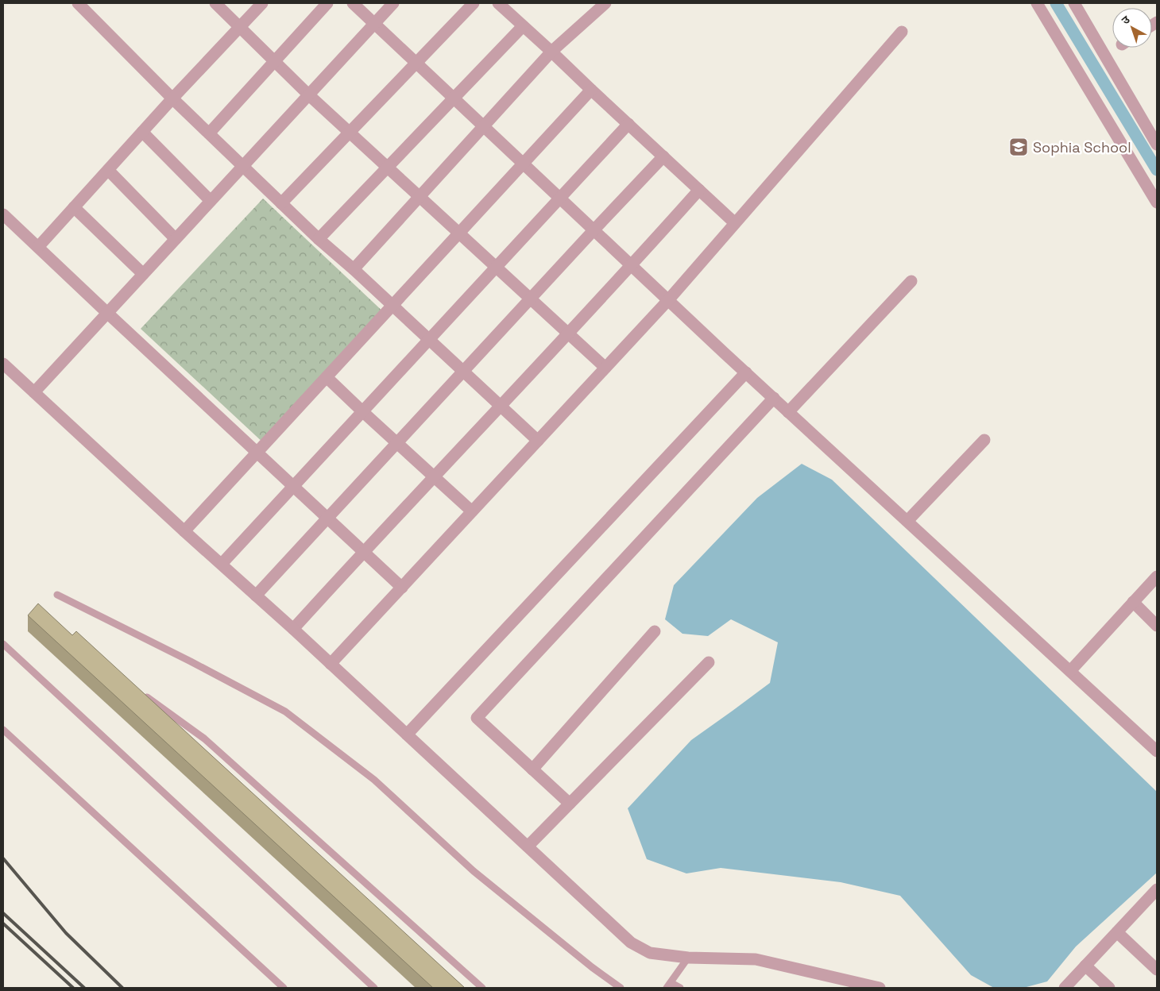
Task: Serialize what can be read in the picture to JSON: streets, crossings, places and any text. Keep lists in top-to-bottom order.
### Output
{
  "places": {
    "school or university": ["Sophia School"]
  },
  "north": "top left"
}
